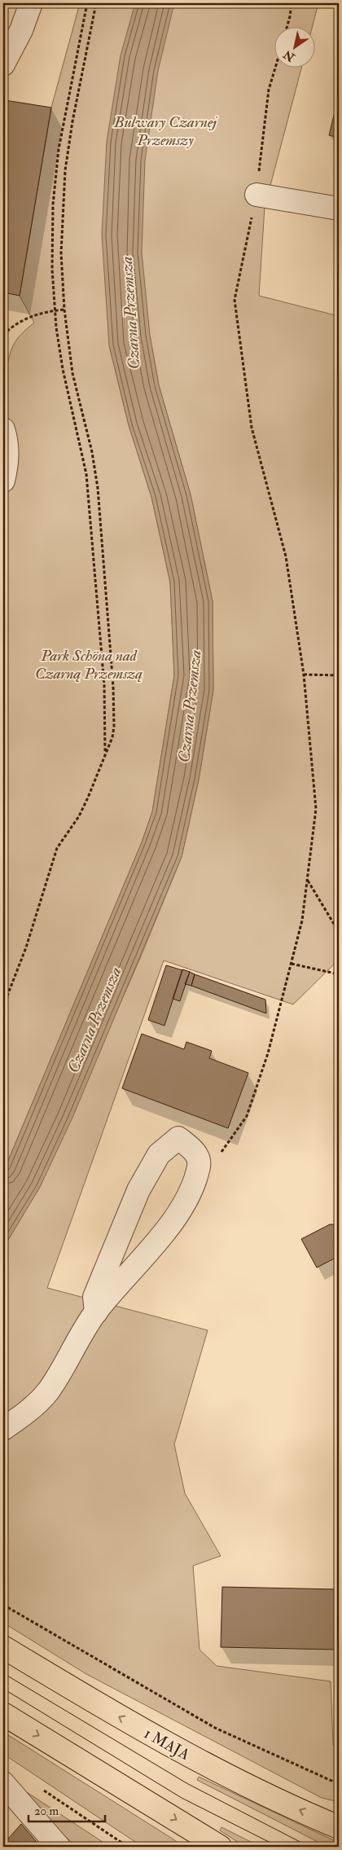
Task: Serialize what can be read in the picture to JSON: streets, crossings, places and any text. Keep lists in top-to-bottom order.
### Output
{
  "streets": {
    "main road": ["1 MAJA"]
  },
  "water": ["Czarna Przemsza"],
  "parks": ["Bulwary Czarnej Przemszy", "Park Schöna nad Czarną Przemszą"],
  "scale_bar": "20 m",
  "north": "bottom left"
}
